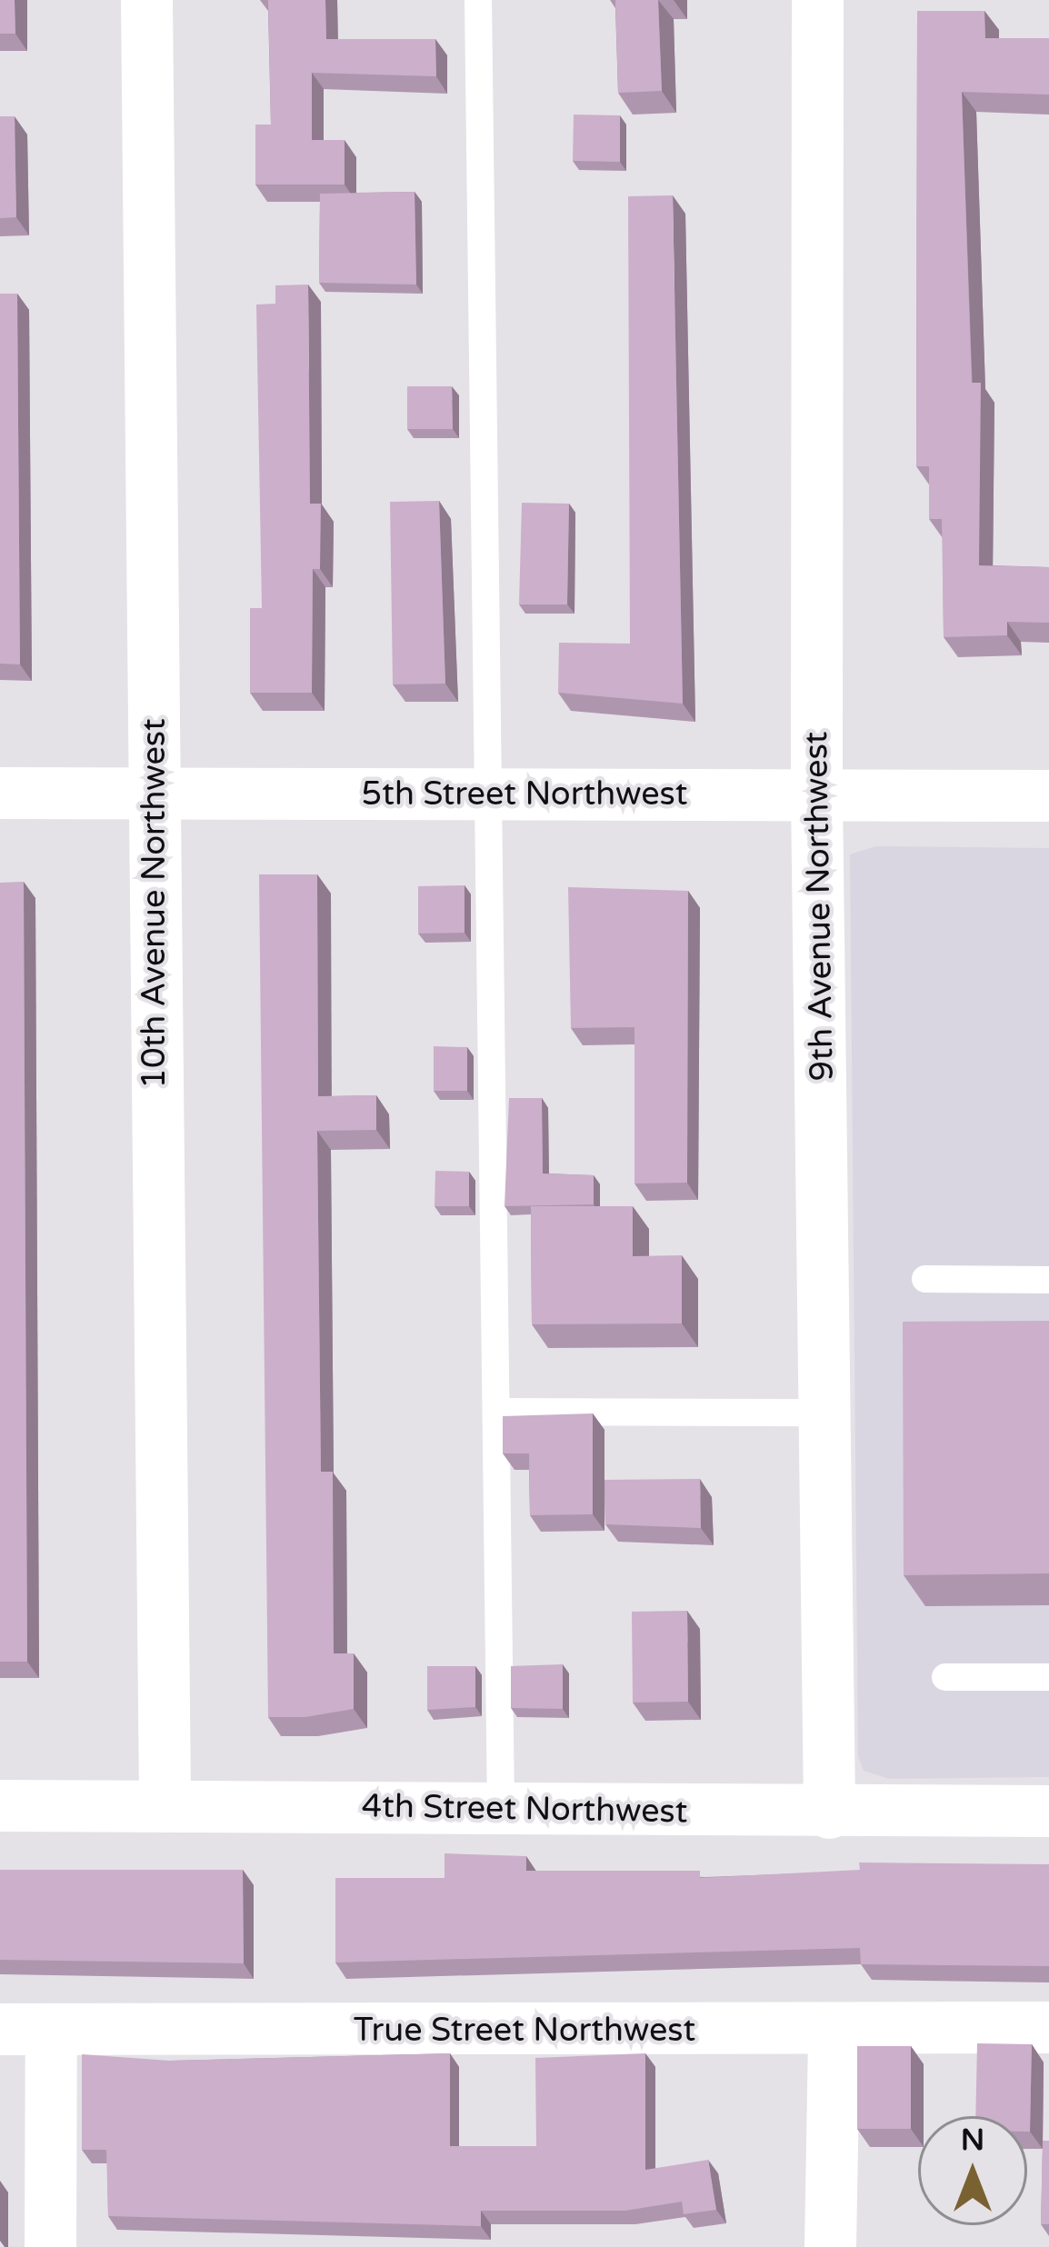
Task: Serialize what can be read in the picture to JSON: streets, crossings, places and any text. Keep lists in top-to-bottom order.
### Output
{
  "streets": {
    "street": [
      "5th Street Northwest",
      "10th Avenue Northwest",
      "9th Avenue Northwest",
      "4th Street Northwest",
      "True Street Northwest"
    ]
  },
  "crossings": [
    ["5th Street Northwest", "10th Avenue Northwest"],
    ["5th Street Northwest", "9th Avenue Northwest"],
    ["10th Avenue Northwest", "4th Street Northwest"],
    ["9th Avenue Northwest", "4th Street Northwest"]
  ],
  "north": "top"
}
